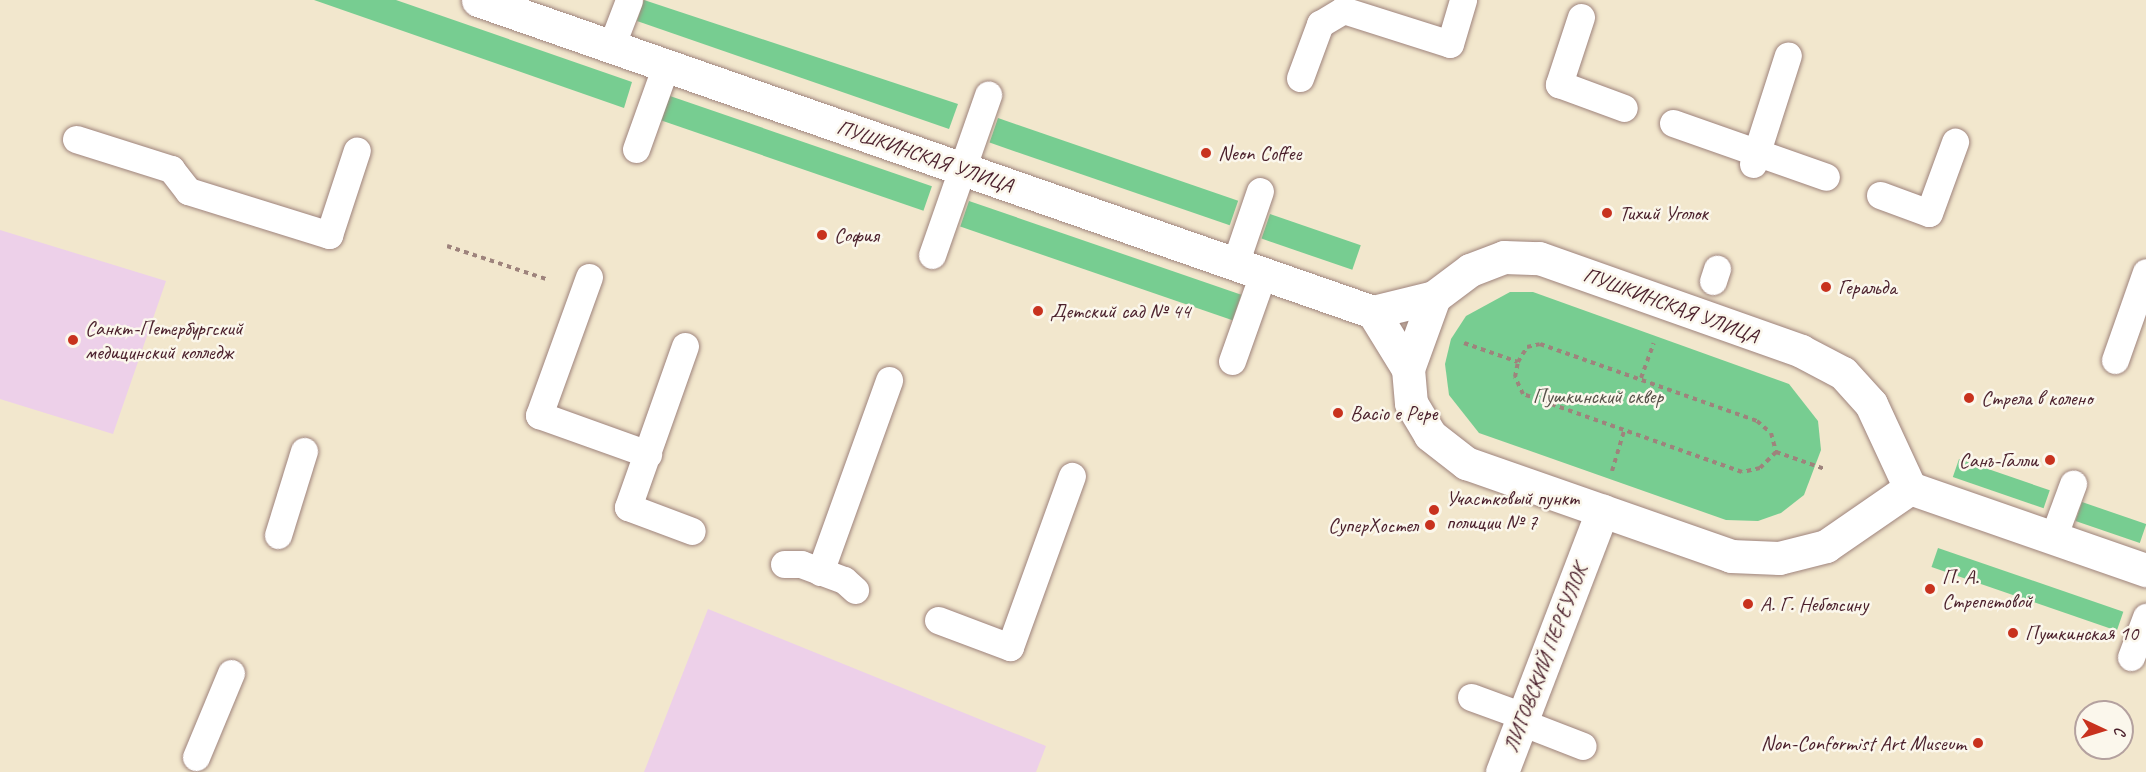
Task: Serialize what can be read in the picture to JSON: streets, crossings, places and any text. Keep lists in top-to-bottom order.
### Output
{
  "streets": {
    "street": ["ПУШКИНСКАЯ УЛИЦА", "ЛИГОВСКИЙ ПЕРЕУЛОК"]
  },
  "parks": ["Пушкинский сквер"],
  "places": [
    "Neon Coffee",
    "Тихий Уголок",
    "София",
    "Геральда",
    "Детский сад № 44",
    "Санкт-Петербургский медицинский колледж",
    "Стрела в колено",
    "Bacio e Pepe",
    "Санъ-Галли",
    "Участковый пункт полиции № 7",
    "СуперХостел",
    "П. А. Стрепетовой",
    "А. Г. Неболсину",
    "Пушкинская 10",
    "Non-Conformist Art Museum"
  ],
  "north": "right"
}
